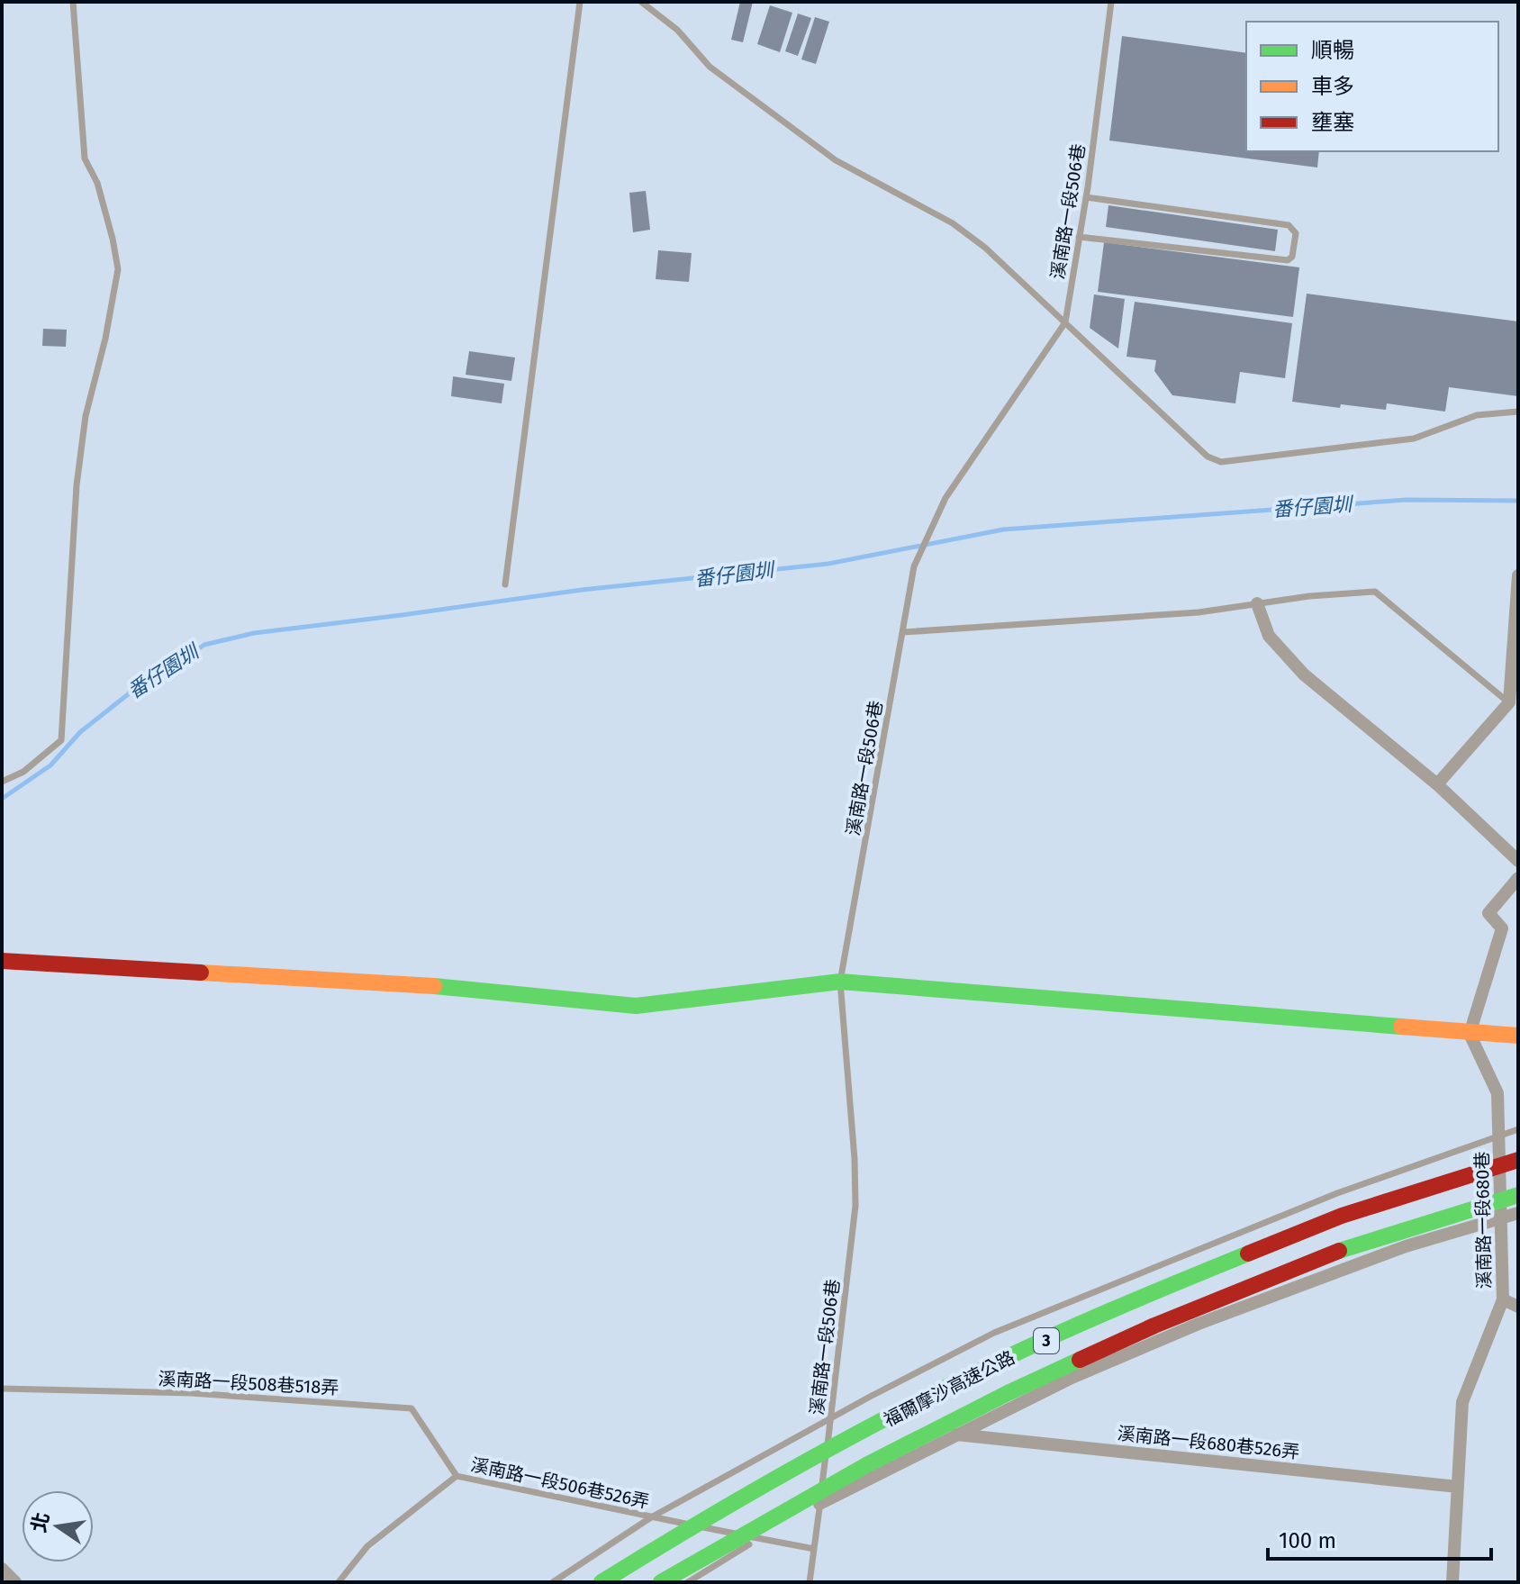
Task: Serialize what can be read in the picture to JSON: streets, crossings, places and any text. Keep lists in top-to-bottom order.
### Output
{
  "streets": {
    "main road": ["3", "福爾摩沙高速公路"],
    "street": ["溪南路一段680巷", "溪南路一段680巷526弄"],
    "lane": ["溪南路一段506巷", "溪南路一段508巷518弄", "溪南路一段506巷526弄"]
  },
  "crossings": [
    ["溪南路一段506巷", "溪南路一段506巷526弄"],
    ["溪南路一段680巷", "溪南路一段680巷526弄"],
    ["溪南路一段508巷518弄", "溪南路一段506巷526弄"]
  ],
  "water": ["番仔園圳"],
  "legend": ["順暢", "車多", "壅塞"],
  "scale_bar": "100 m",
  "north": "left"
}
